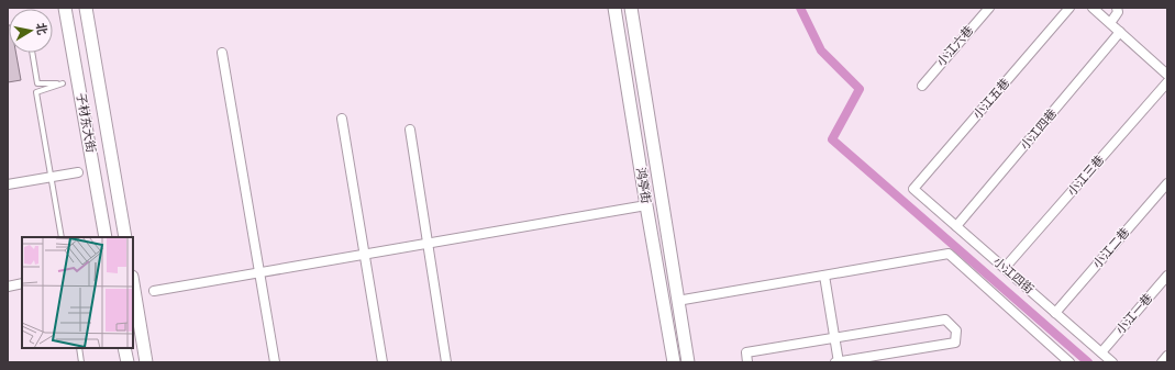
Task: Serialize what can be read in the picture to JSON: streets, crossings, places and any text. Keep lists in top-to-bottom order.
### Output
{
  "streets": {
    "street": [
      "小江六巷",
      "小江五巷",
      "子材东大街",
      "小江四巷",
      "小江三巷",
      "鸿亭街",
      "小江二巷",
      "小江四街",
      "小江一巷"
    ]
  },
  "crossings": [
    ["小江五巷", "小江四街"],
    ["小江四巷", "小江四街"],
    ["小江三巷", "小江四街"],
    ["小江二巷", "小江四街"],
    ["小江四街", "小江一巷"]
  ],
  "north": "right"
}
